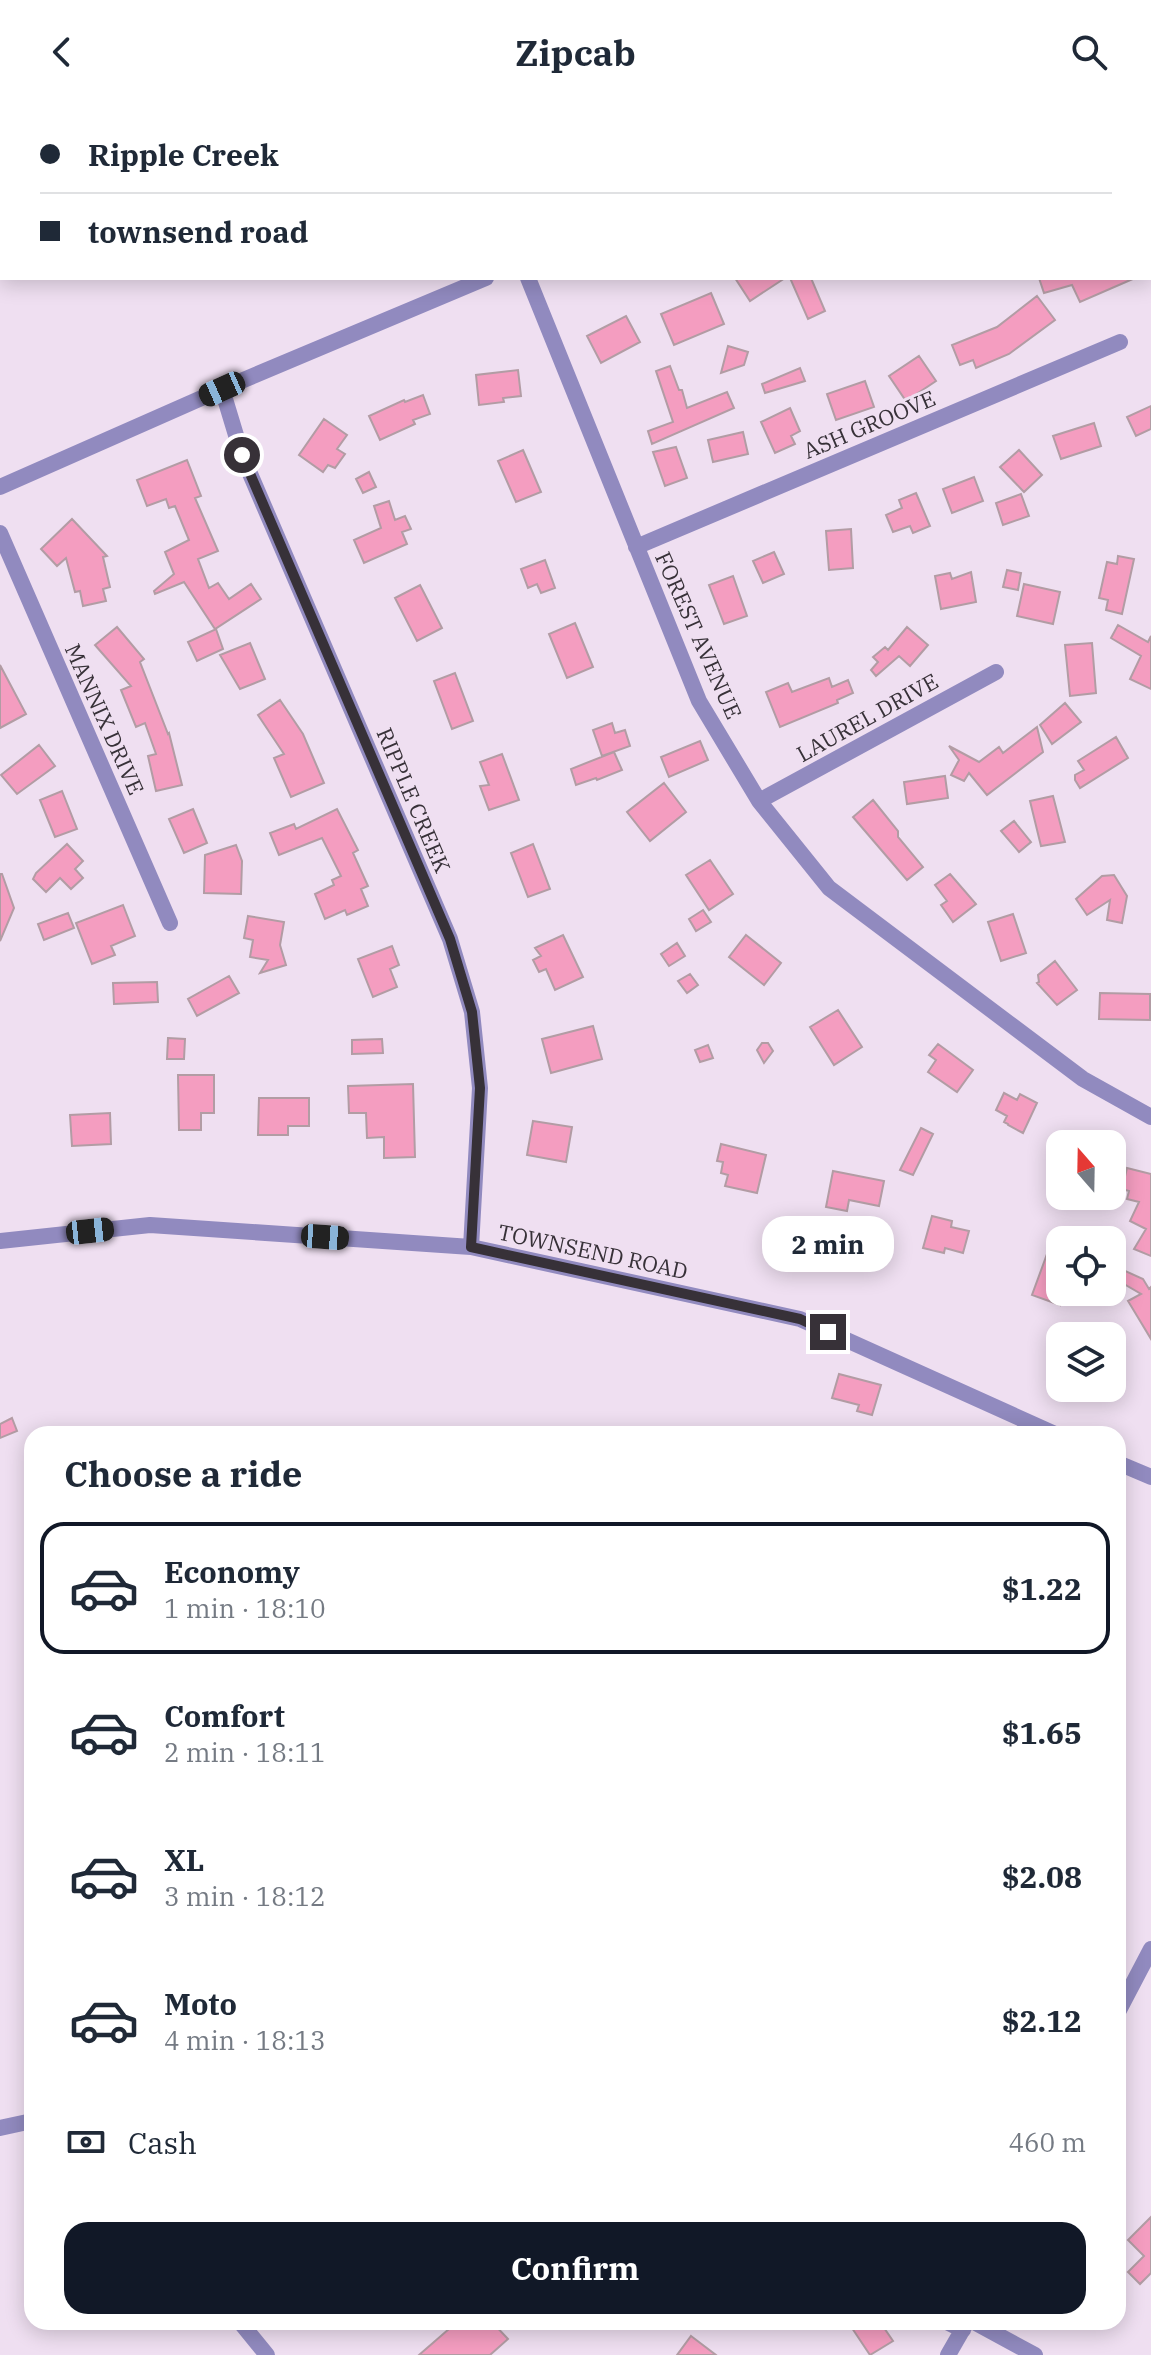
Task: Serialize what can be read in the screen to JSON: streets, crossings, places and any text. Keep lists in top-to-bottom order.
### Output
{
  "streets": {
    "street": [
      "ASH GROOVE",
      "FOREST AVENUE",
      "LAUREL DRIVE",
      "MANNIX DRIVE",
      "RIPPLE CREEK",
      "TOWNSEND ROAD"
    ]
  },
  "crossings": [
    ["ASH GROOVE", "FOREST AVENUE"],
    ["FOREST AVENUE", "LAUREL DRIVE"],
    ["RIPPLE CREEK", "TOWNSEND ROAD"]
  ],
  "north": "top",
  "page": {
    "header": "Zipcab",
    "banner": ["Ripple Creek", "townsend road"],
    "bubble": "2 min",
    "heading": "Choose a ride",
    "list": [
      {
        "name": "Economy",
        "note": "1 min · 18:10",
        "value": "$1.22"
      },
      {
        "name": "Comfort",
        "note": "2 min · 18:11",
        "value": "$1.65"
      },
      {
        "name": "XL",
        "note": "3 min · 18:12",
        "value": "$2.08"
      },
      {
        "name": "Moto",
        "note": "4 min · 18:13",
        "value": "$2.12"
      }
    ],
    "pay": ["Cash", "460 m"],
    "buttons": "Confirm"
  }
}
